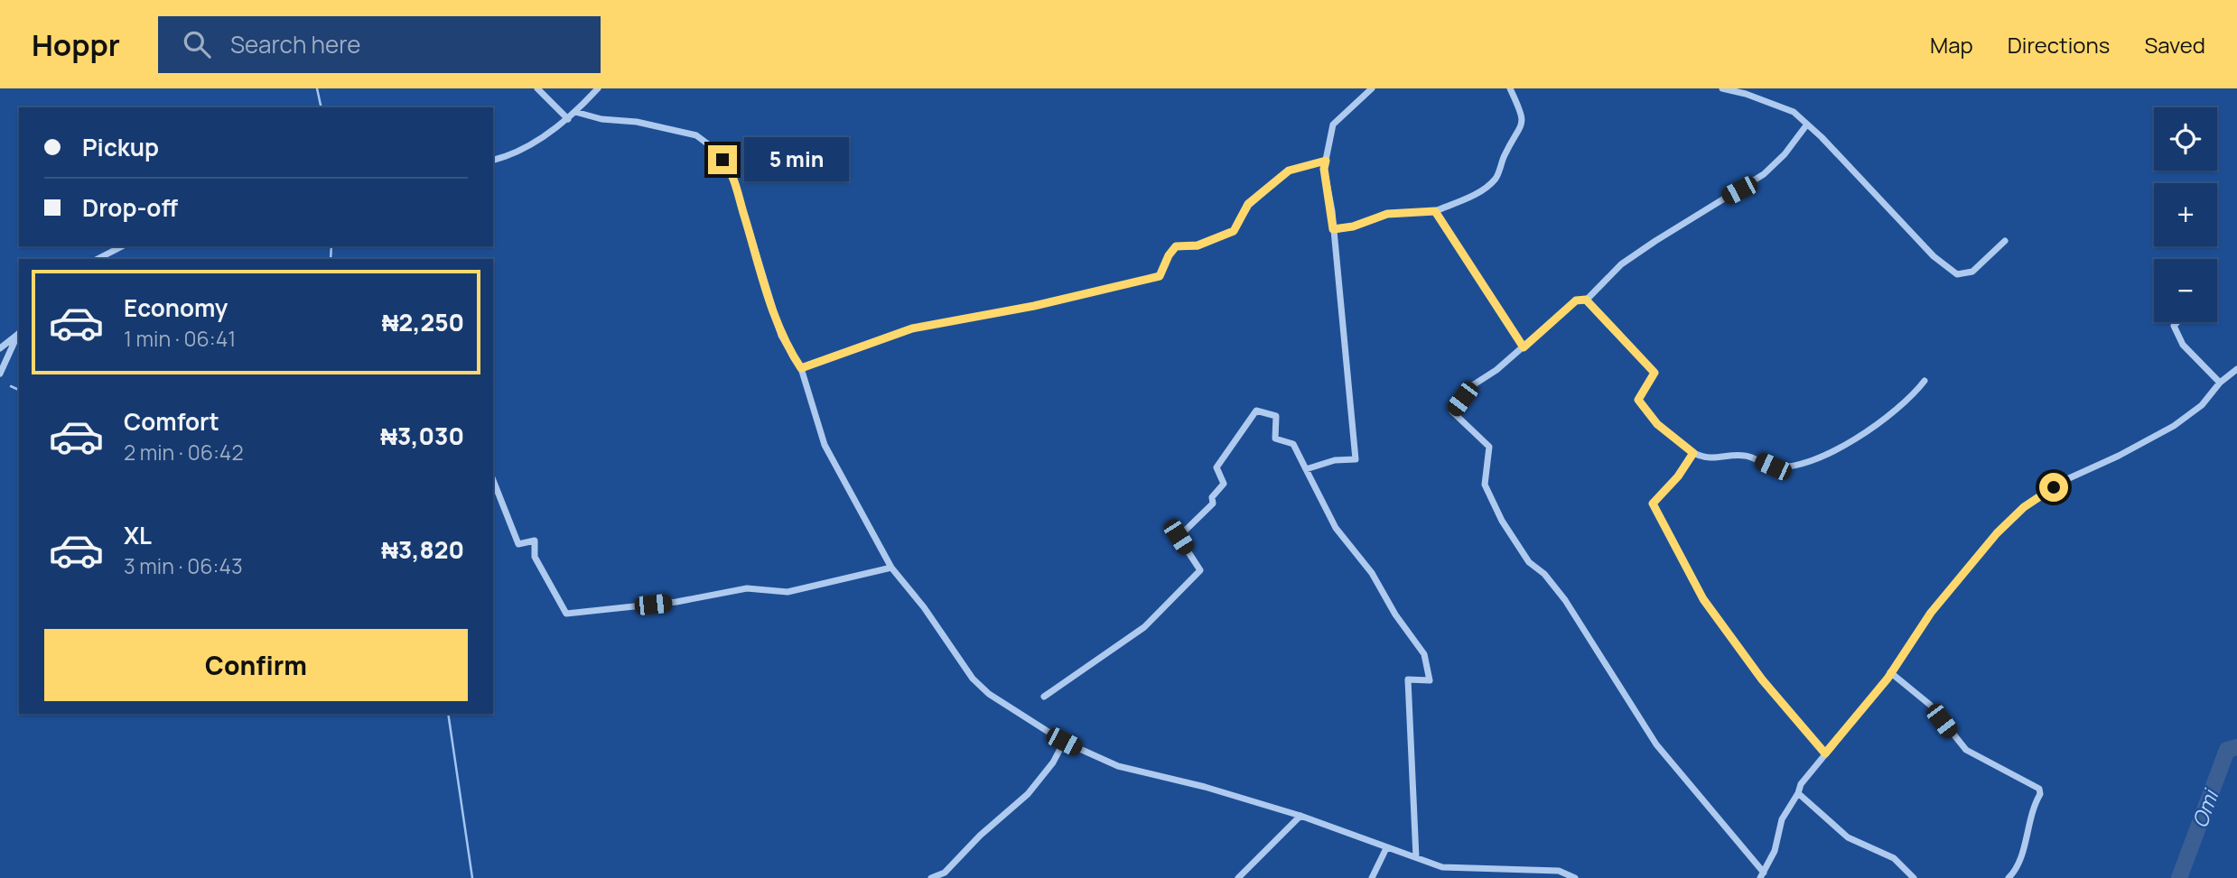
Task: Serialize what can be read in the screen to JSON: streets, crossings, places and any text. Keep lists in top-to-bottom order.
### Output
{
  "water": ["Omi"],
  "page": {
    "header": "Hoppr",
    "search": "Search here",
    "nav": ["Map", "Directions", "Saved"],
    "map_buttons": ["+", "−"],
    "banner": ["Pickup", "Drop-off"],
    "bubble": "5 min",
    "list": [
      {
        "name": "Economy",
        "note": "1 min · 06:41",
        "value": "₦2,250"
      },
      {
        "name": "Comfort",
        "note": "2 min · 06:42",
        "value": "₦3,030"
      },
      {
        "name": "XL",
        "note": "3 min · 06:43",
        "value": "₦3,820"
      }
    ],
    "buttons": "Confirm"
  }
}
